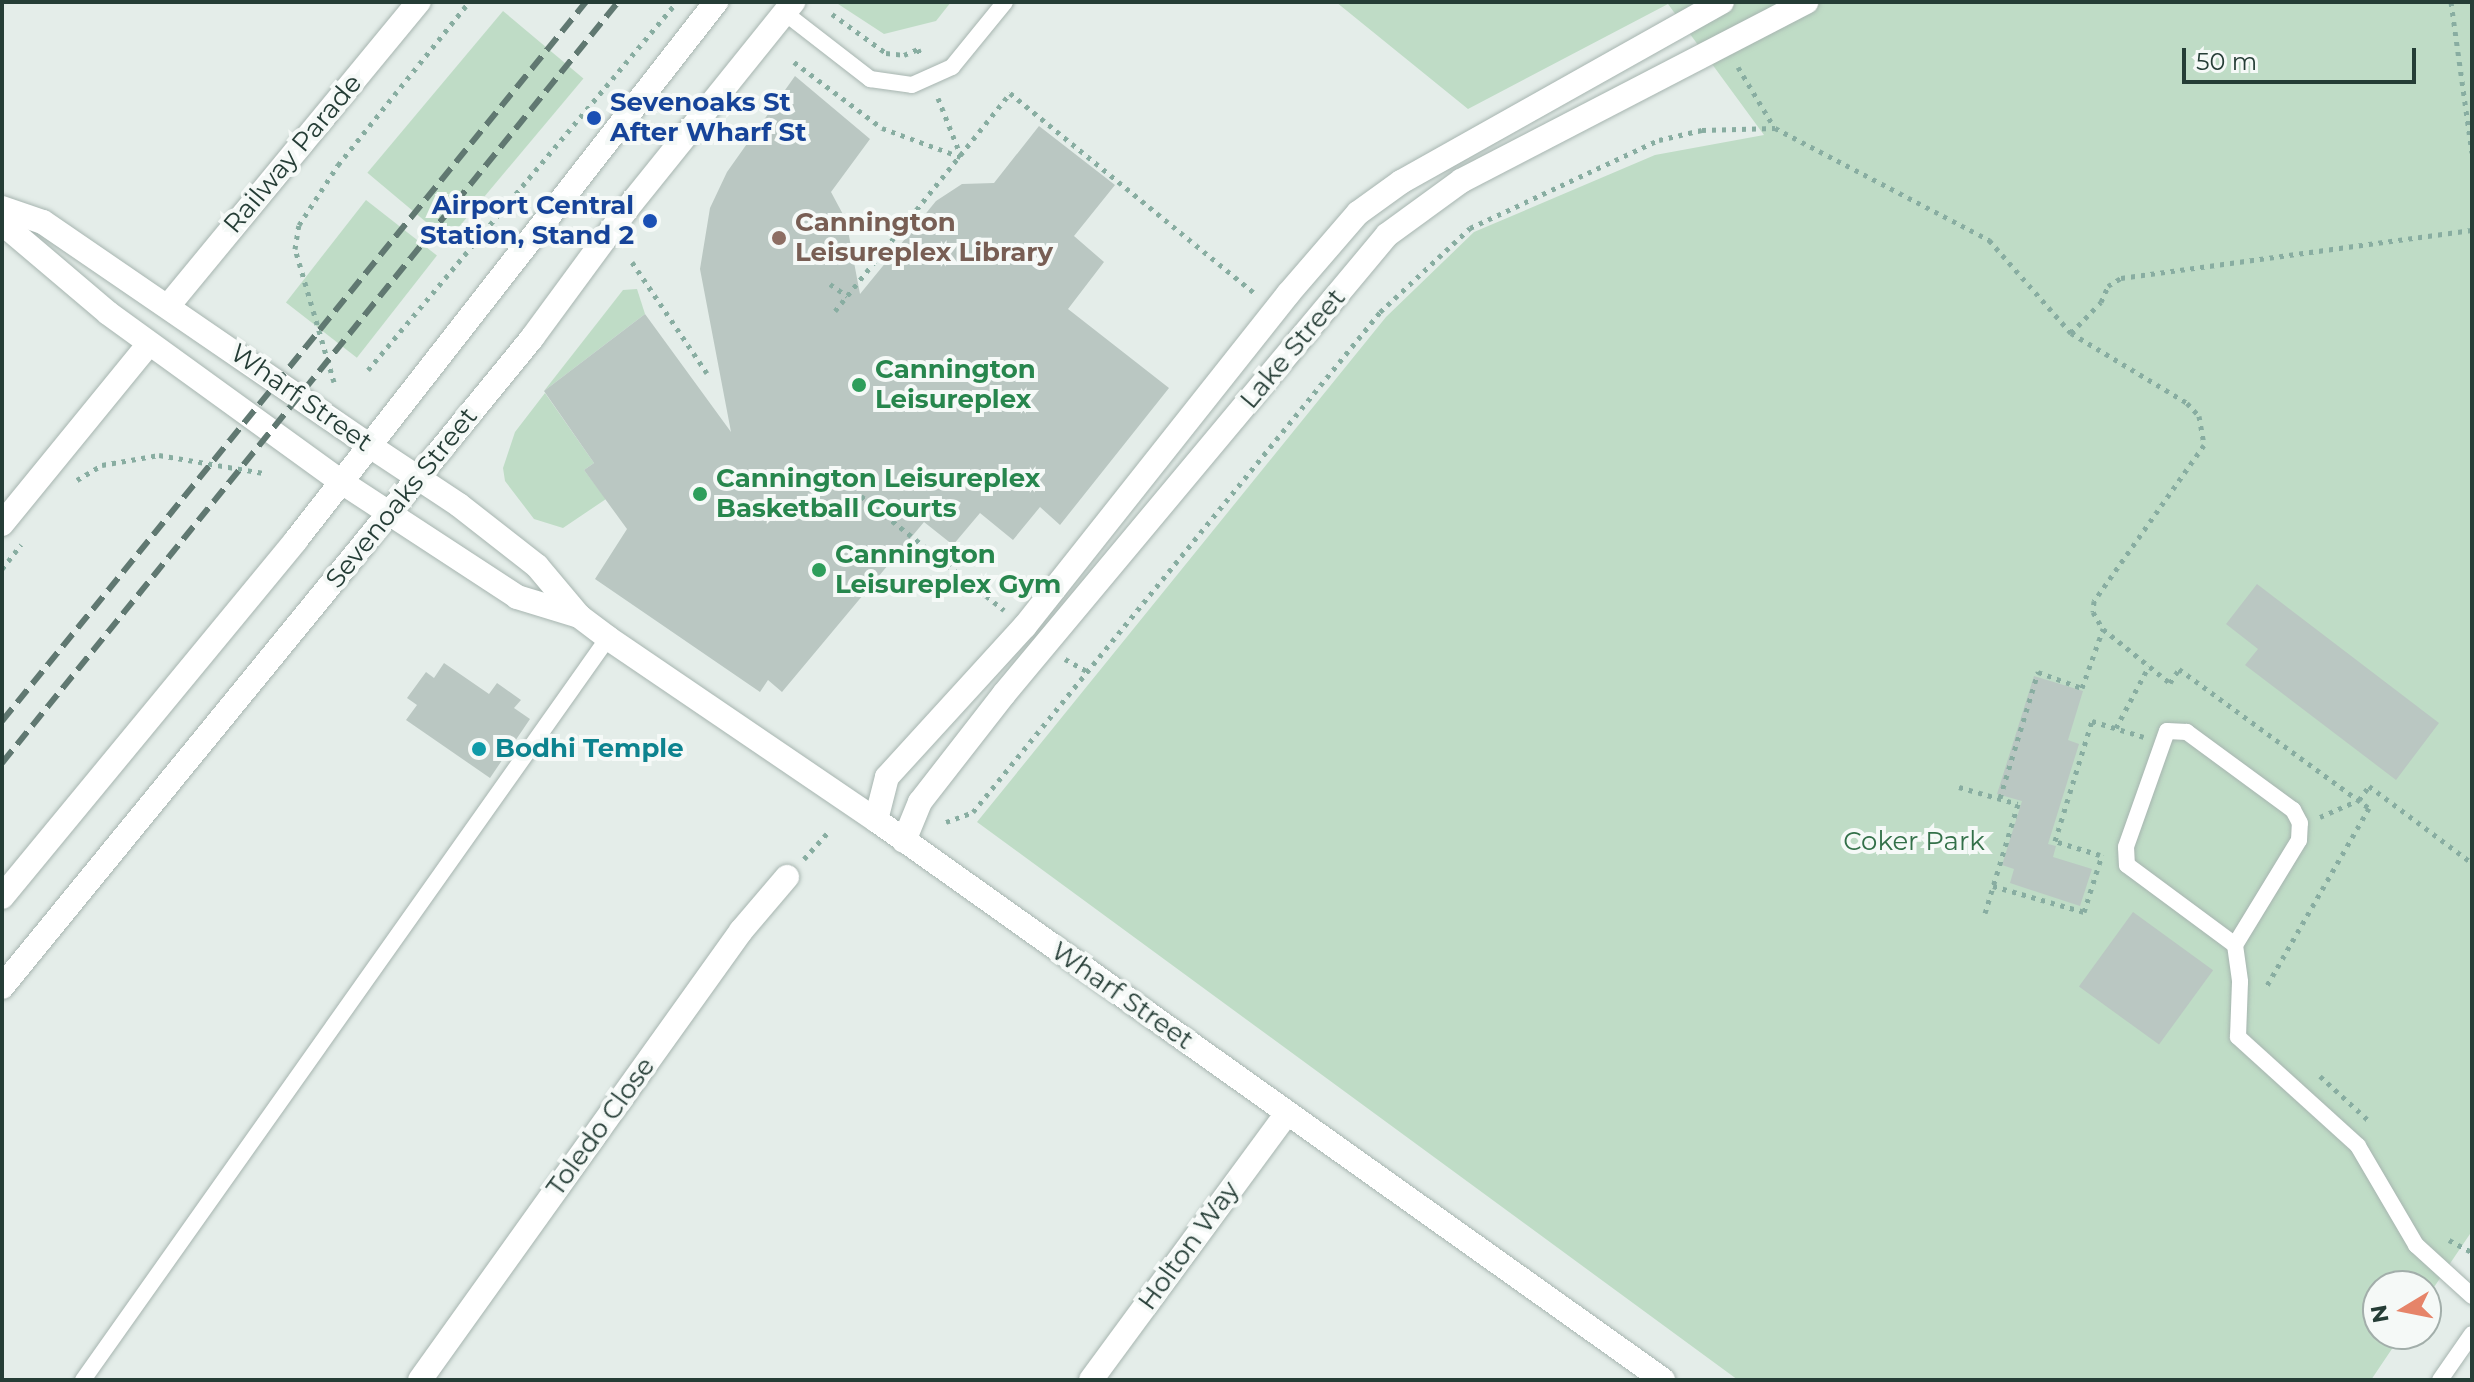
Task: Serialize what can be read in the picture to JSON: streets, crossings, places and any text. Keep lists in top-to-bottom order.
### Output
{
  "streets": {
    "street": [
      "Railway Parade",
      "Lake Street",
      "Wharf Street",
      "Sevenoaks Street",
      "Toledo Close",
      "Holton Way"
    ]
  },
  "crossings": [
    ["Railway Parade", "Wharf Street"],
    ["Lake Street", "Wharf Street"],
    ["Wharf Street", "Sevenoaks Street"],
    ["Wharf Street", "Holton Way"]
  ],
  "parks": ["Coker Park"],
  "places": [
    "Sevenoaks St After Wharf St",
    "Airport Central Station, Stand 2",
    "Cannington Leisureplex Library",
    "Cannington Leisureplex",
    "Cannington Leisureplex Basketball Courts",
    "Cannington Leisureplex Gym",
    "Bodhi Temple"
  ],
  "scale_bar": "50 m",
  "north": "left"
}
